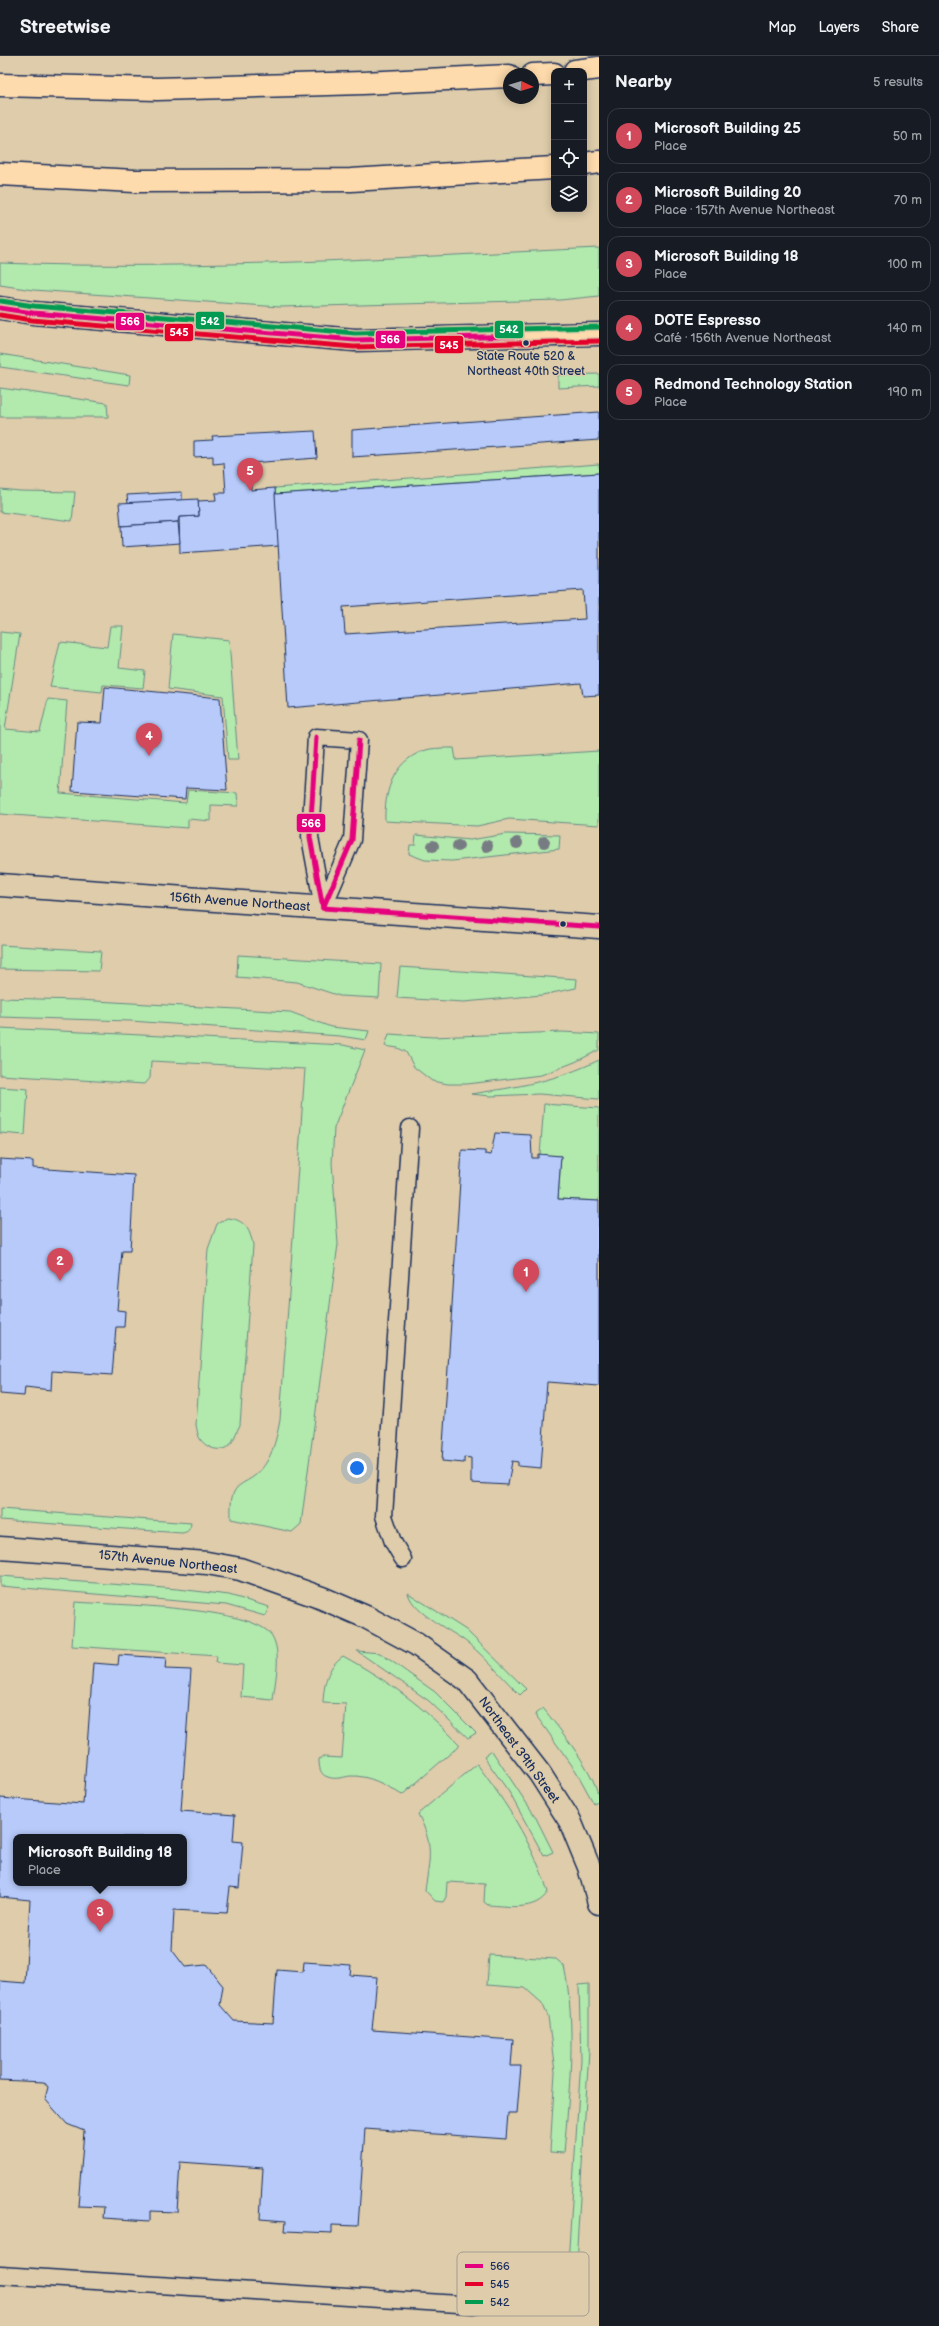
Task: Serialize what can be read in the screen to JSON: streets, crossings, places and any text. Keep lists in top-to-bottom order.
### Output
{
  "streets": {
    "street": ["156th Avenue Northeast", "157th Avenue Northeast", "Northeast 39th Street"]
  },
  "crossings": [
    ["157th Avenue Northeast", "Northeast 39th Street"]
  ],
  "places": ["State Route 520 & Northeast 40th Street"],
  "lines": ["transit line 542", "transit line 566", "transit line 545"],
  "legend": ["566", "545", "542"],
  "north": "right",
  "page": {
    "header": "Streetwise",
    "nav": ["Map", "Layers", "Share"],
    "heading": ["Nearby", "5 results"],
    "map_buttons": ["+", "−"],
    "list": [
      {
        "mark": "1",
        "name": "Microsoft Building 25",
        "note": "Place",
        "value": "50 m"
      },
      {
        "mark": "2",
        "name": "Microsoft Building 20",
        "note": "Place · 157th Avenue Northeast",
        "value": "70 m"
      },
      {
        "mark": "3",
        "name": "Microsoft Building 18",
        "note": "Place",
        "value": "100 m"
      },
      {
        "mark": "4",
        "name": "DOTE Espresso",
        "note": "Café · 156th Avenue Northeast",
        "value": "140 m"
      },
      {
        "mark": "5",
        "name": "Redmond Technology Station",
        "note": "Place",
        "value": "190 m"
      }
    ],
    "pins": [
      "5",
      "4",
      "2",
      "1",
      "3"
    ],
    "popup": ["Microsoft Building 18", "Place"]
  }
}
